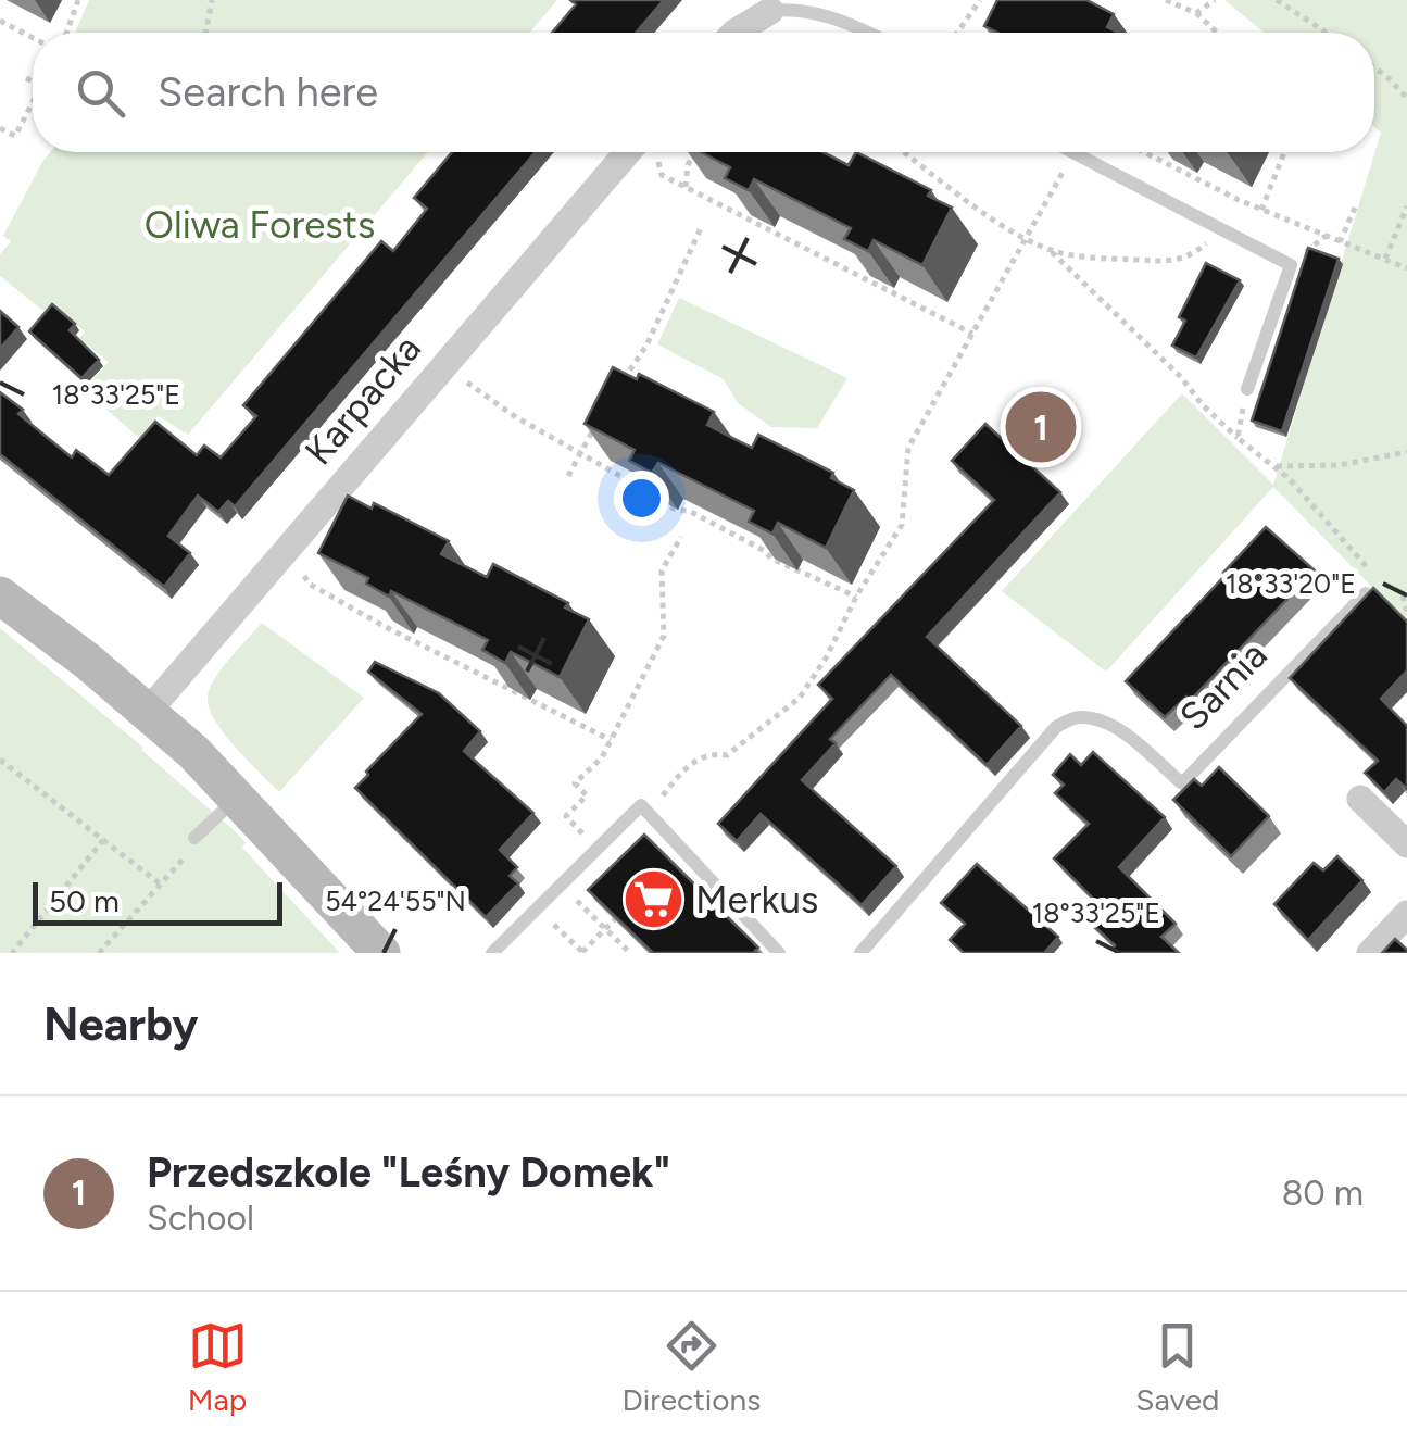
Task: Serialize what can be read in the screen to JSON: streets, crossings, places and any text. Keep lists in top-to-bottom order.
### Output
{
  "streets": {
    "street": ["Karpacka"],
    "lane": ["Sarnia"]
  },
  "parks": ["Oliwa Forests"],
  "places": {
    "supermarket": ["Merkus"]
  },
  "scale_bar": "50 m",
  "page": {
    "search": "Search here",
    "pins": "1",
    "scale": "50 m",
    "heading": "Nearby",
    "list": [
      {
        "mark": "1",
        "name": "Przedszkole \"Leśny Domek\"",
        "note": "School",
        "value": "80 m"
      }
    ],
    "nav": ["Map", "Directions", "Saved"]
  },
  "coordinates": ["18°33'25\"E", "18°33'20\"E", "54°24'55\"N"]
}
